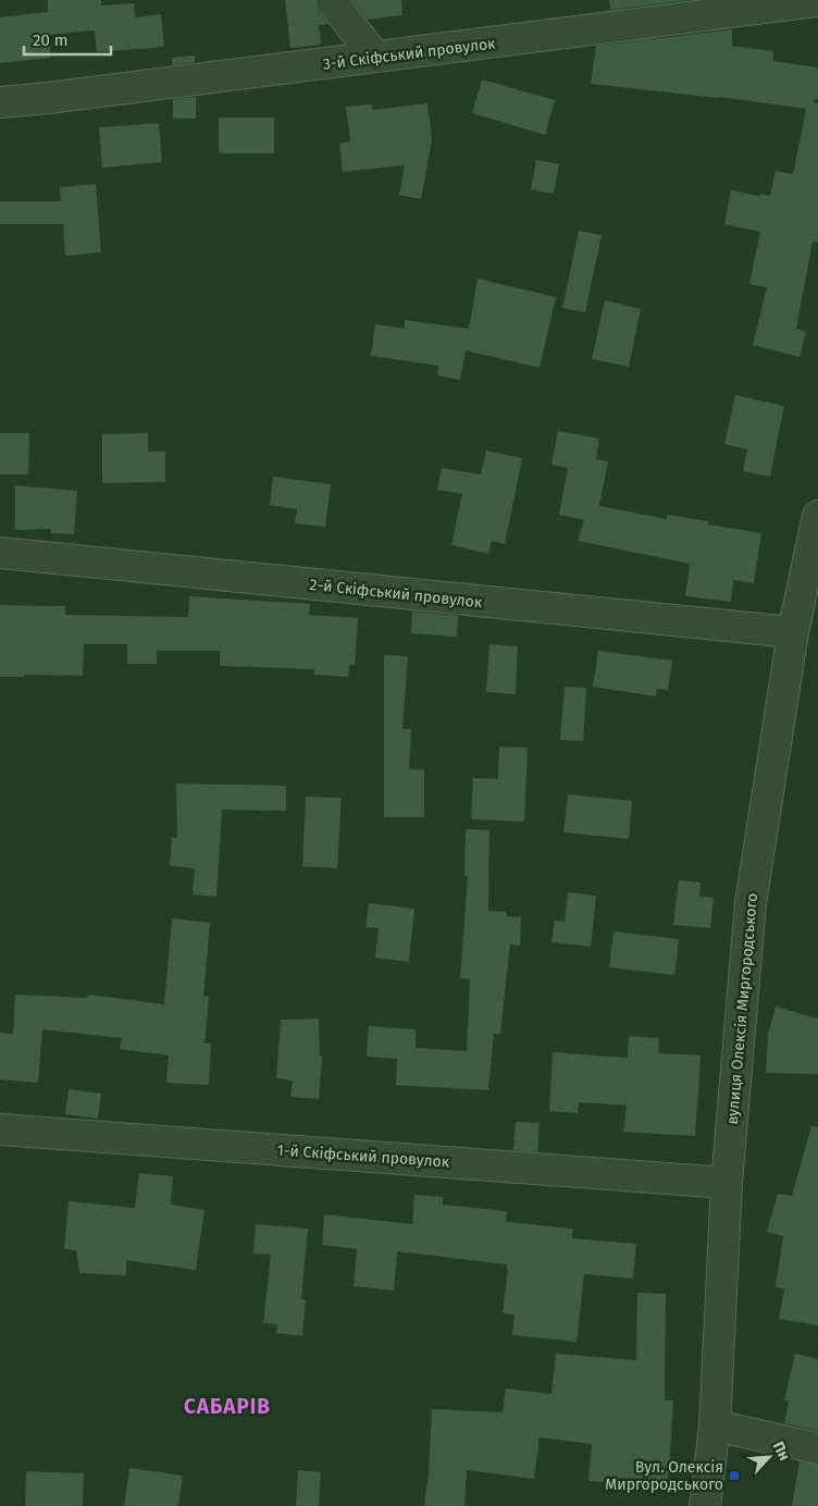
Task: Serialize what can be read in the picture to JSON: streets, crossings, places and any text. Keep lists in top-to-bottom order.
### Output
{
  "streets": {
    "street": [
      "3-й Скіфський провулок",
      "2-й Скіфський провулок",
      "вулиця Олексія Миргородського",
      "1-й Скіфський провулок"
    ]
  },
  "crossings": [
    ["2-й Скіфський провулок", "вулиця Олексія Миргородського"],
    ["вулиця Олексія Миргородського", "1-й Скіфський провулок"]
  ],
  "districts": ["САБАРІВ"],
  "places": {
    "transit": ["Вул. Олексія Миргородського"]
  },
  "scale_bar": "20 m",
  "north": "top right"
}
